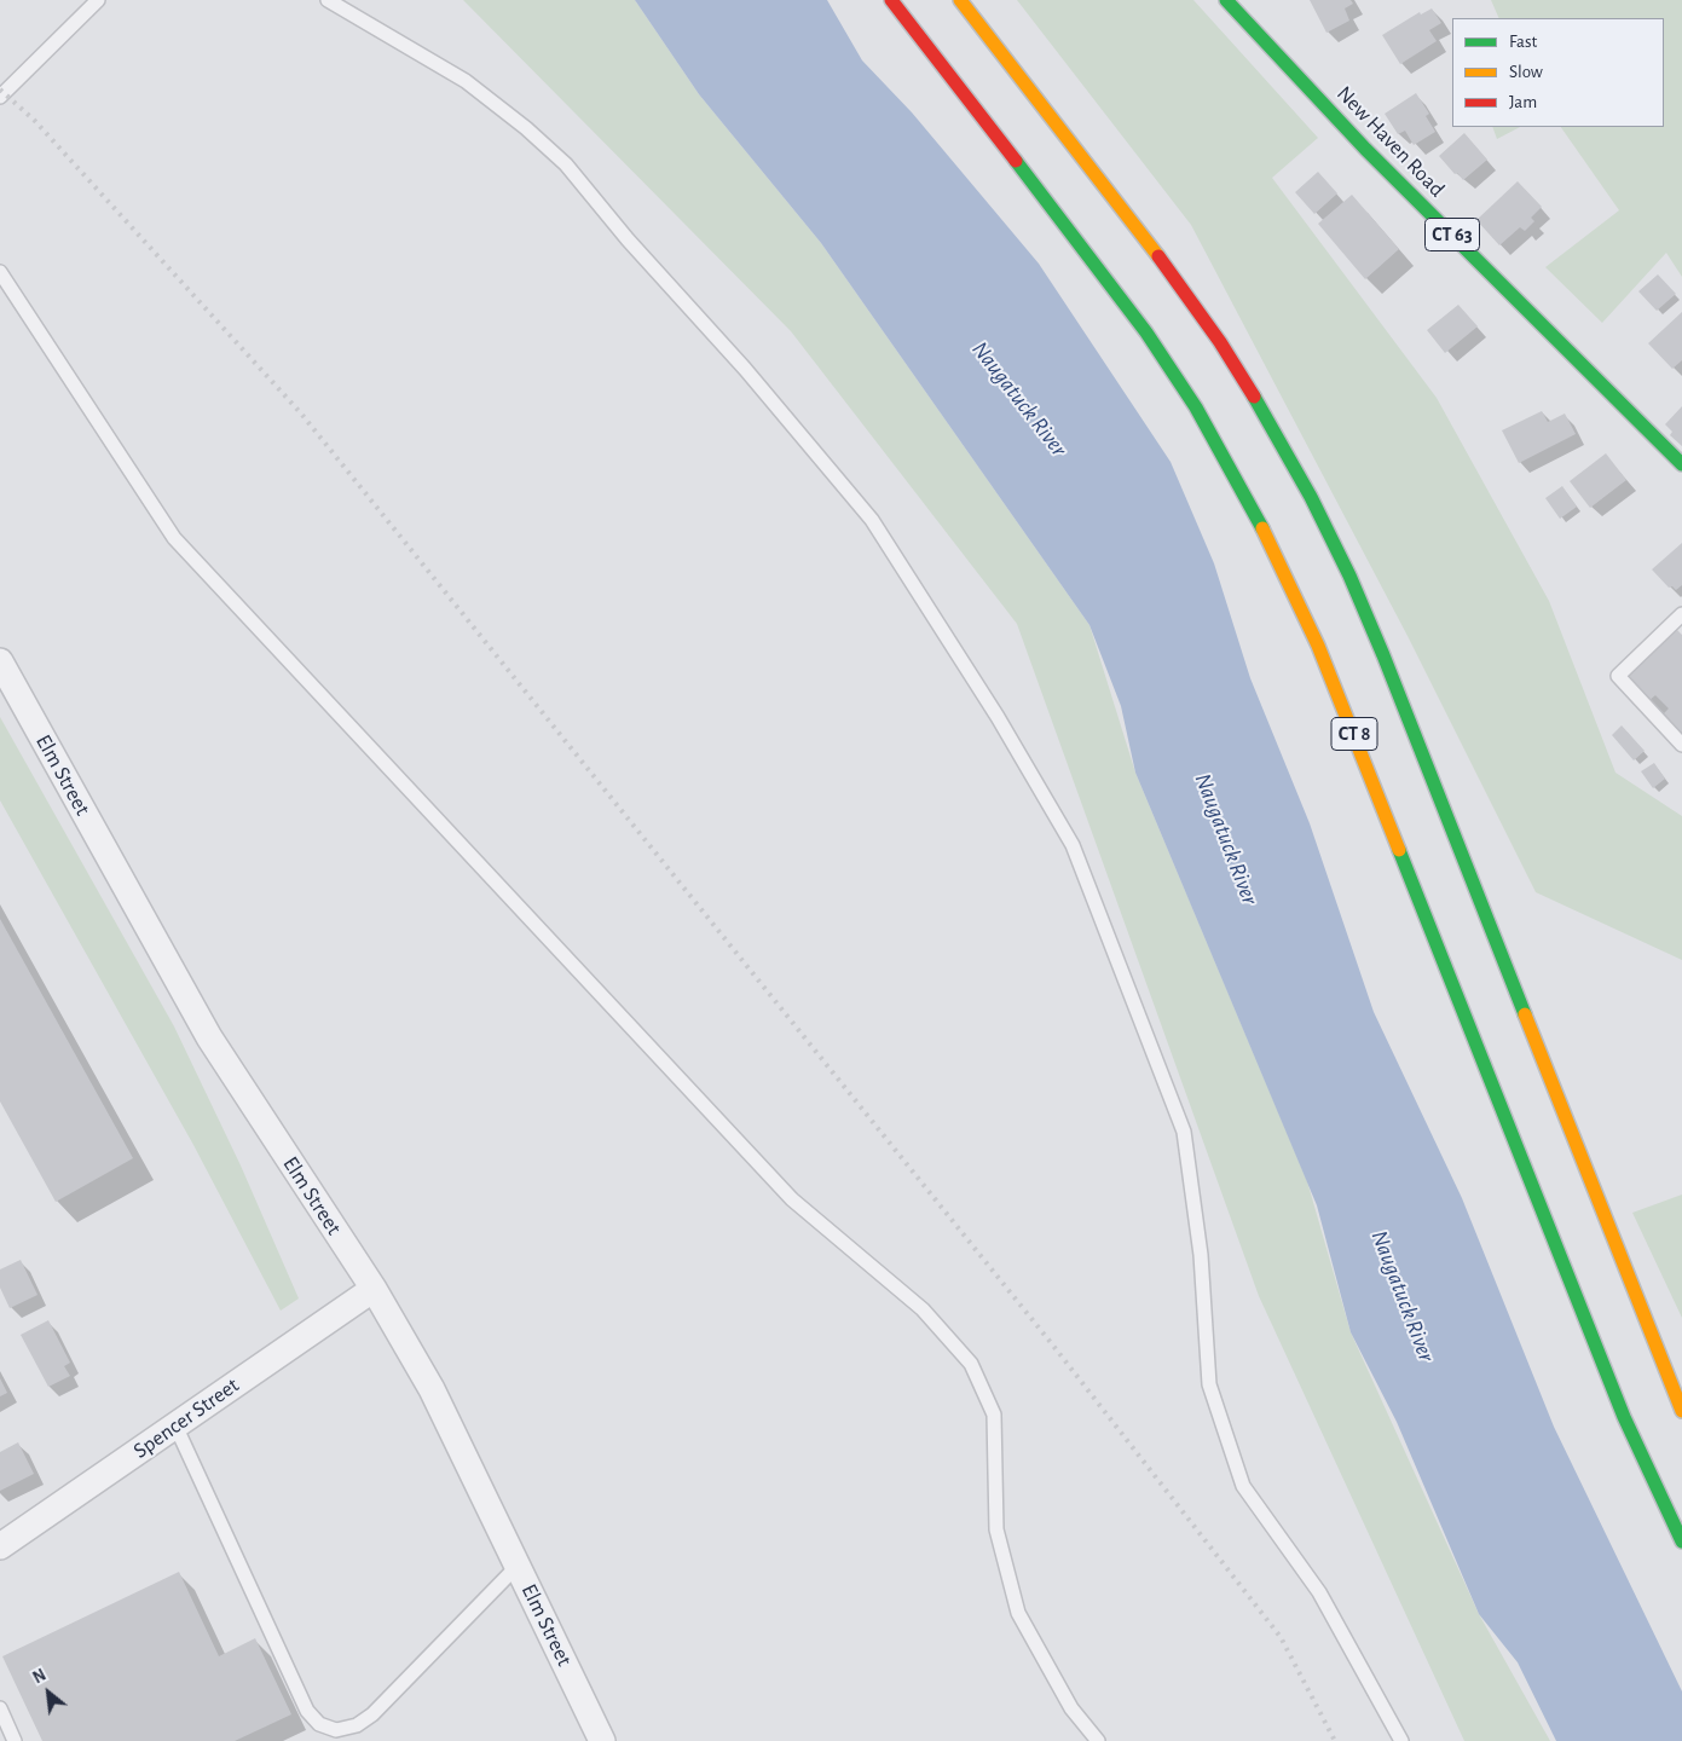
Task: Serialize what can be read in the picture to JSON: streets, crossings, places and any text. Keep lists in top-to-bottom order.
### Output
{
  "streets": {
    "main road": ["New Haven Road", "CT 63", "CT 8"],
    "street": ["Elm Street", "Spencer Street"]
  },
  "crossings": [
    ["Elm Street", "Spencer Street"]
  ],
  "water": ["Naugatuck River"],
  "legend": ["Fast", "Slow", "Jam"],
  "north": "top left"
}
